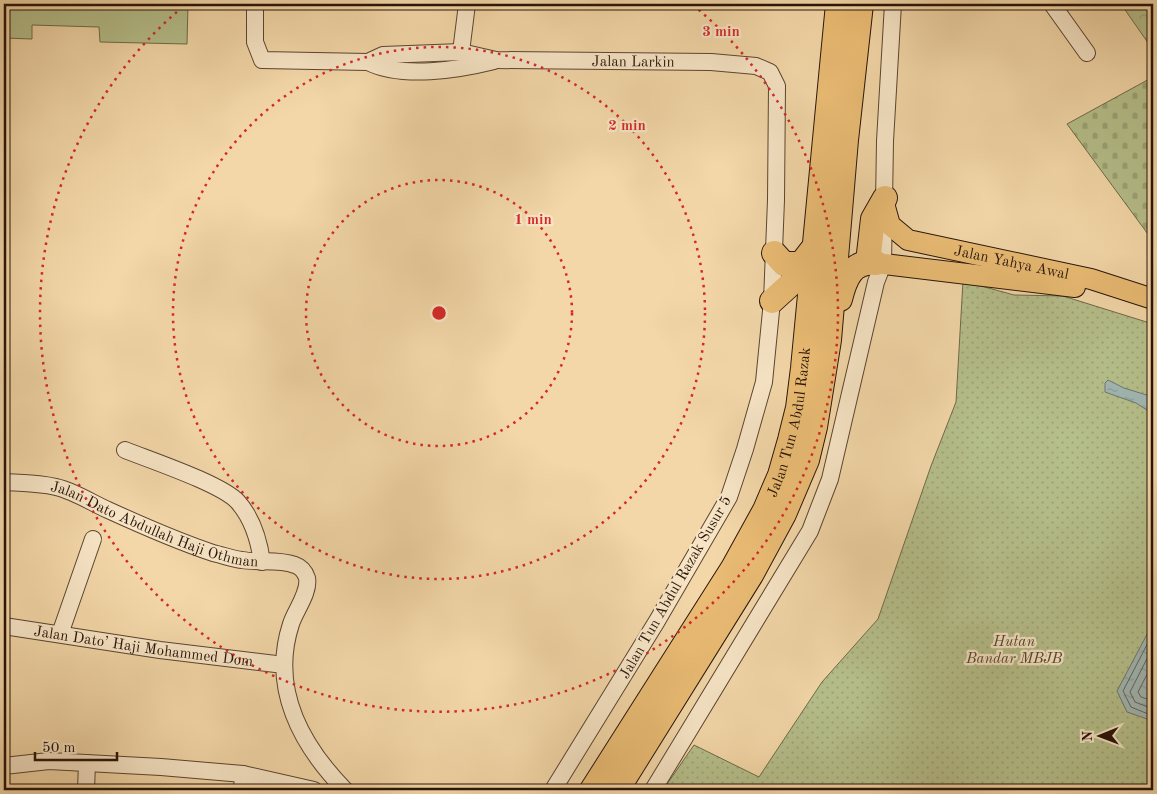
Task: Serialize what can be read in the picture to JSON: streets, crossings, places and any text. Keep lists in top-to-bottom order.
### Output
{
  "streets": {
    "highway": ["Jalan Tun Abdul Razak"],
    "main road": ["Jalan Yahya Awal"],
    "street": [
      "Jalan Larkin",
      "Jalan Dato Abdullah Haji Othman",
      "Jalan Tun Abdul Razak Susur 5",
      "Jalan Dato’ Haji Mohammed Dom"
    ]
  },
  "crossings": [
    ["Jalan Larkin", "Jalan Tun Abdul Razak Susur 5"],
    ["Jalan Dato Abdullah Haji Othman", "Jalan Dato’ Haji Mohammed Dom"]
  ],
  "parks": ["Hutan Bandar MBJB"],
  "scale_bar": "50 m",
  "north": "left",
  "rings": ["3 min", "2 min", "1 min"]
}
